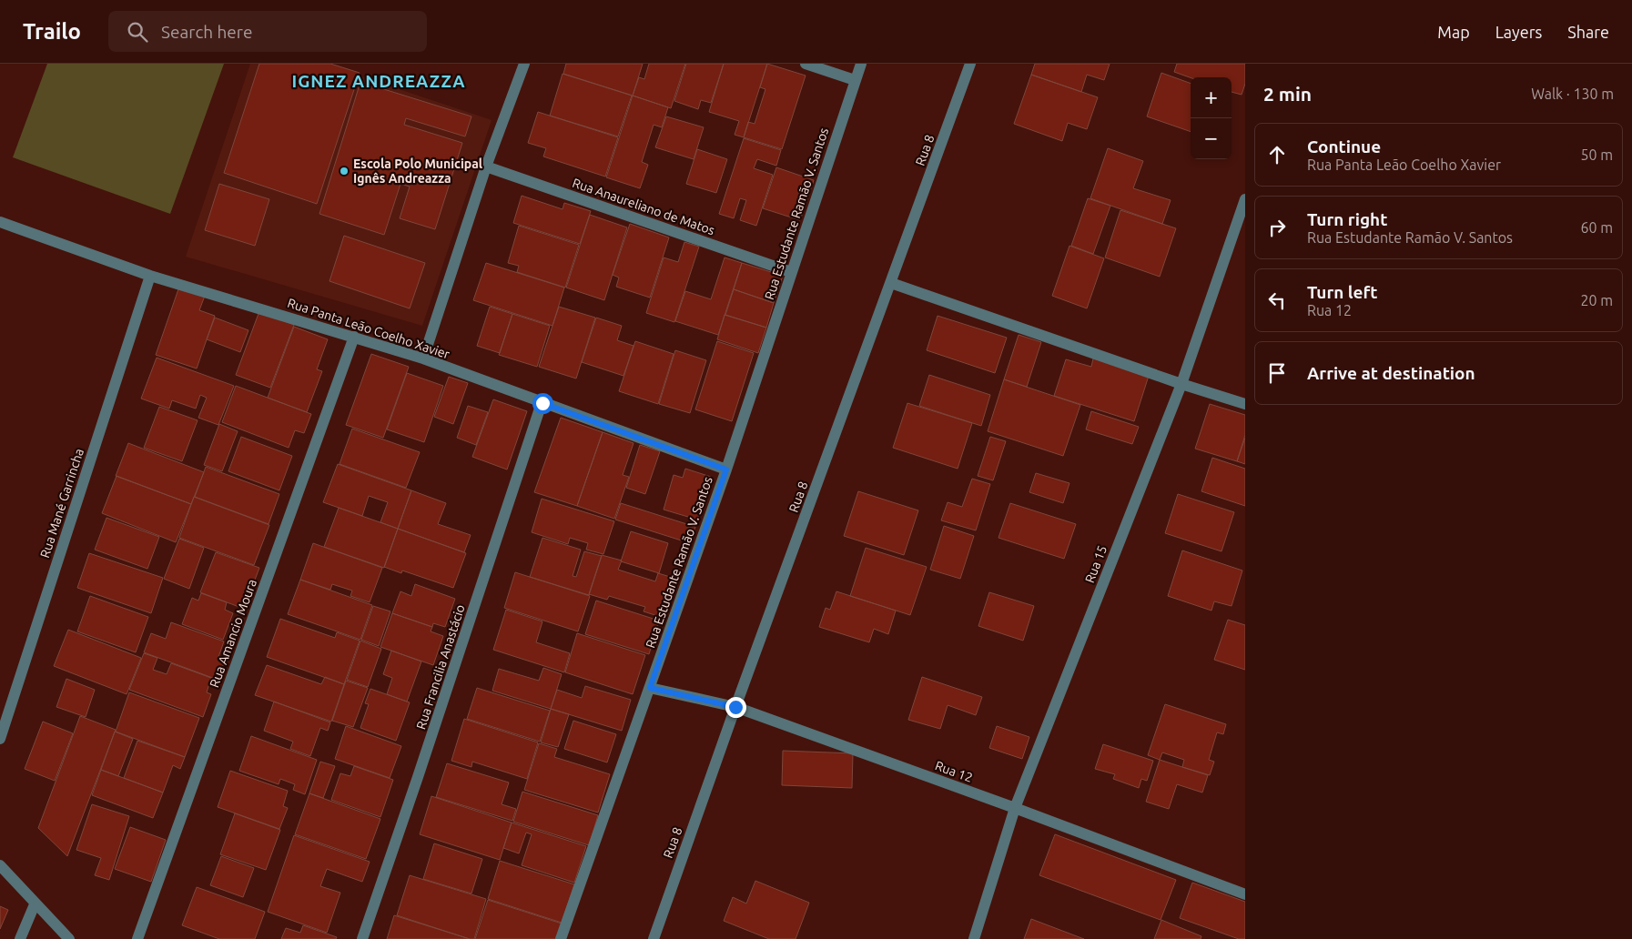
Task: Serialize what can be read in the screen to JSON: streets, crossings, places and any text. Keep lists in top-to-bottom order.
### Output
{
  "streets": {
    "street": [
      "Rua 8",
      "Rua Anaureliano de Matos",
      "Rua Estudante Ramão V. Santos",
      "Rua Panta Leão Coelho Xavier",
      "Rua Mané Garrincha",
      "Rua 15",
      "Rua Amancio Moura",
      "Rua Francilia Anastácio",
      "Rua 12"
    ]
  },
  "crossings": [
    ["Rua 8", "Rua 12"],
    ["Rua Anaureliano de Matos", "Rua Estudante Ramão V. Santos"],
    ["Rua Estudante Ramão V. Santos", "Rua Panta Leão Coelho Xavier"],
    ["Rua Estudante Ramão V. Santos", "Rua 12"],
    ["Rua Panta Leão Coelho Xavier", "Rua Mané Garrincha"],
    ["Rua Panta Leão Coelho Xavier", "Rua Amancio Moura"],
    ["Rua Panta Leão Coelho Xavier", "Rua Francilia Anastácio"],
    ["Rua 15", "Rua 12"]
  ],
  "districts": ["IGNEZ ANDREAZZA"],
  "places": ["Escola Polo Municipal Ignês Andreazza"],
  "page": {
    "header": "Trailo",
    "search": "Search here",
    "nav": ["Map", "Layers", "Share"],
    "heading": ["2 min", "Walk · 130 m"],
    "map_buttons": ["+", "−"],
    "list": [
      ["Continue", "Rua Panta Leão Coelho Xavier", "50 m"],
      ["Turn right", "Rua Estudante Ramão V. Santos", "60 m"],
      ["Turn left", "Rua 12", "20 m"],
      "Arrive at destination"
    ]
  }
}
